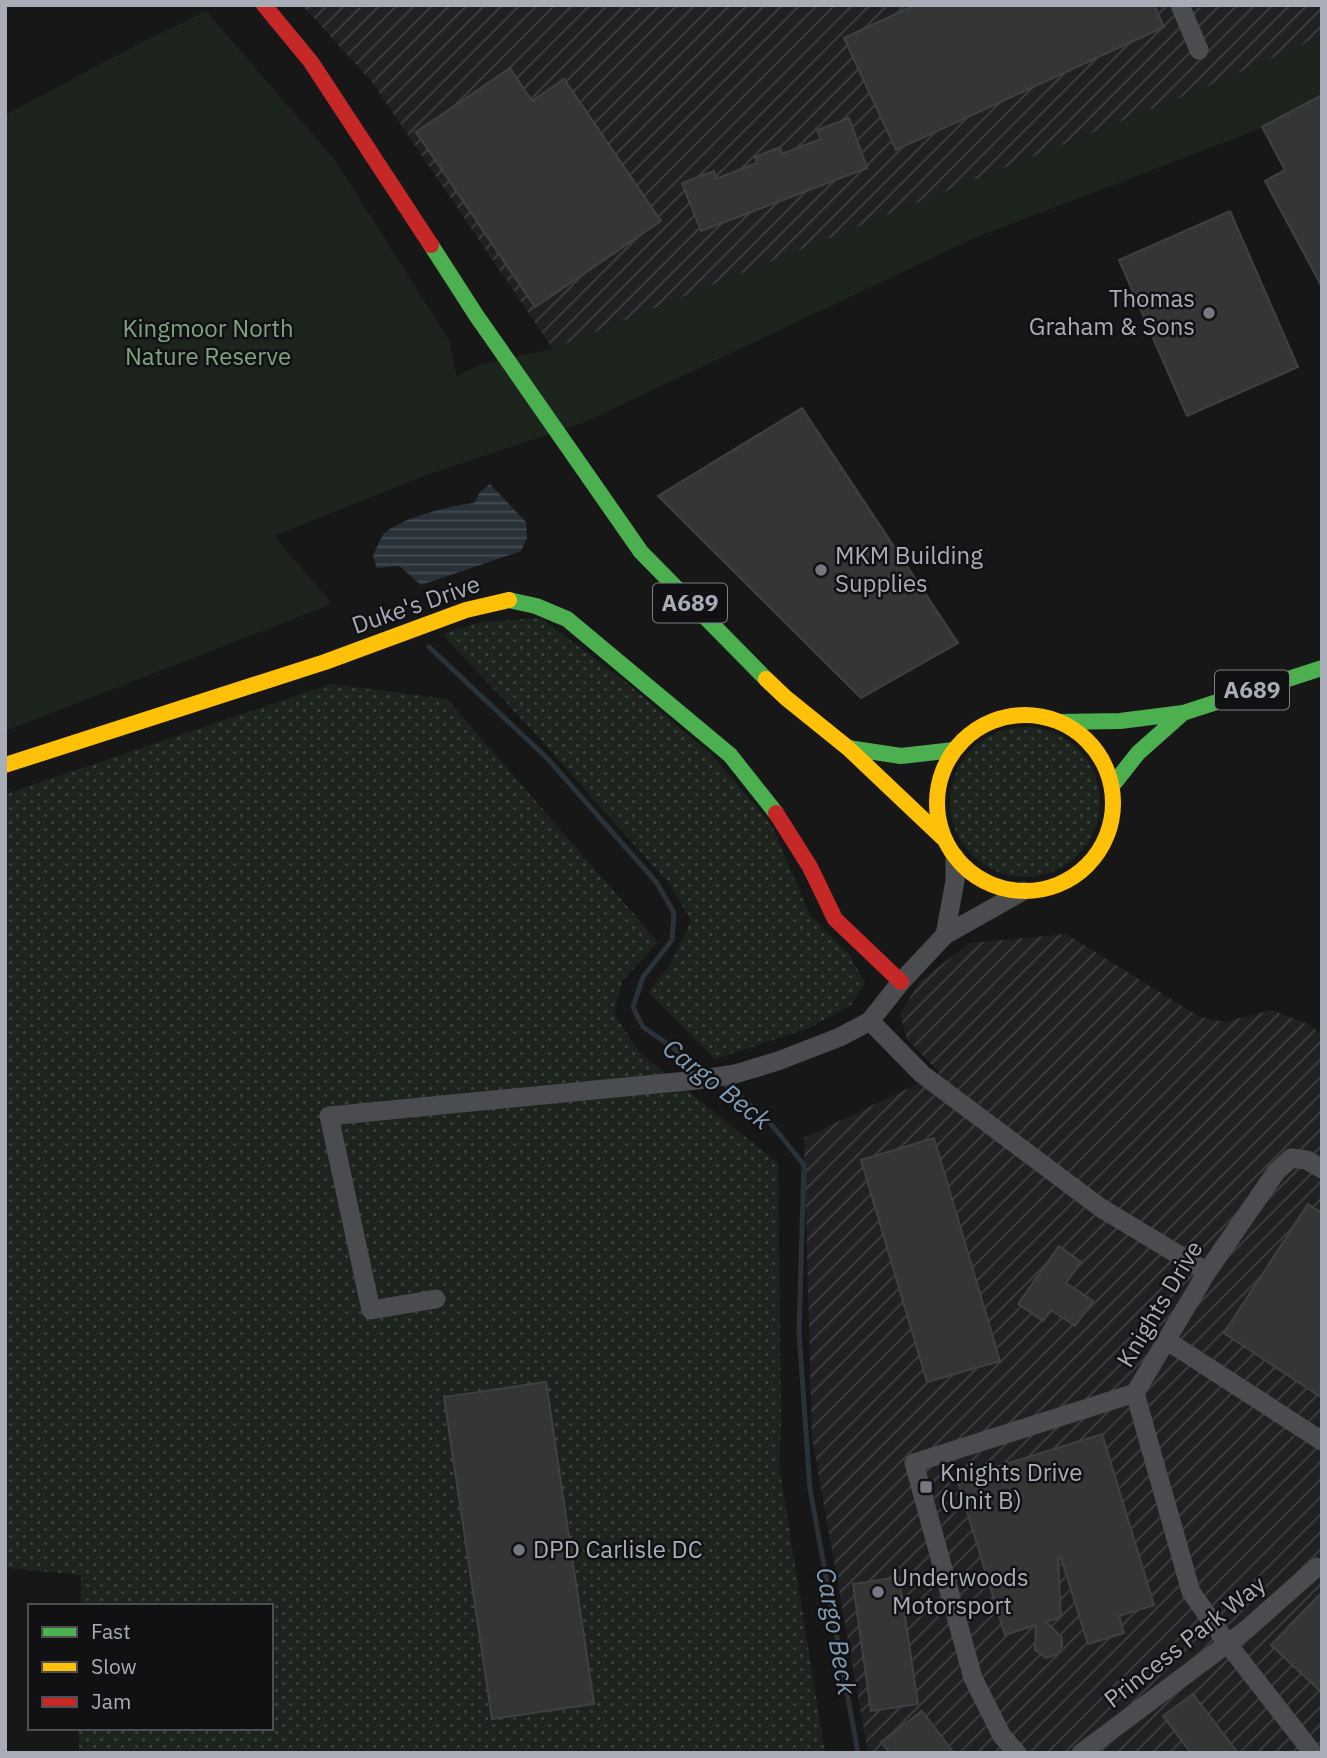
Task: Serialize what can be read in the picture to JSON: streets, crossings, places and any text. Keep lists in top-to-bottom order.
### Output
{
  "streets": {
    "main road": ["A689", "Duke's Drive"],
    "street": ["Knights Drive", "Princess Park Way"]
  },
  "water": ["Cargo Beck"],
  "parks": ["Kingmoor North Nature Reserve"],
  "places": {
    "other": [
      "Thomas Graham & Sons",
      "MKM Building Supplies",
      "DPD Carlisle DC",
      "Underwoods Motorsport"
    ],
    "transit": ["Knights Drive (Unit B)"]
  },
  "legend": ["Fast", "Slow", "Jam"]
}
